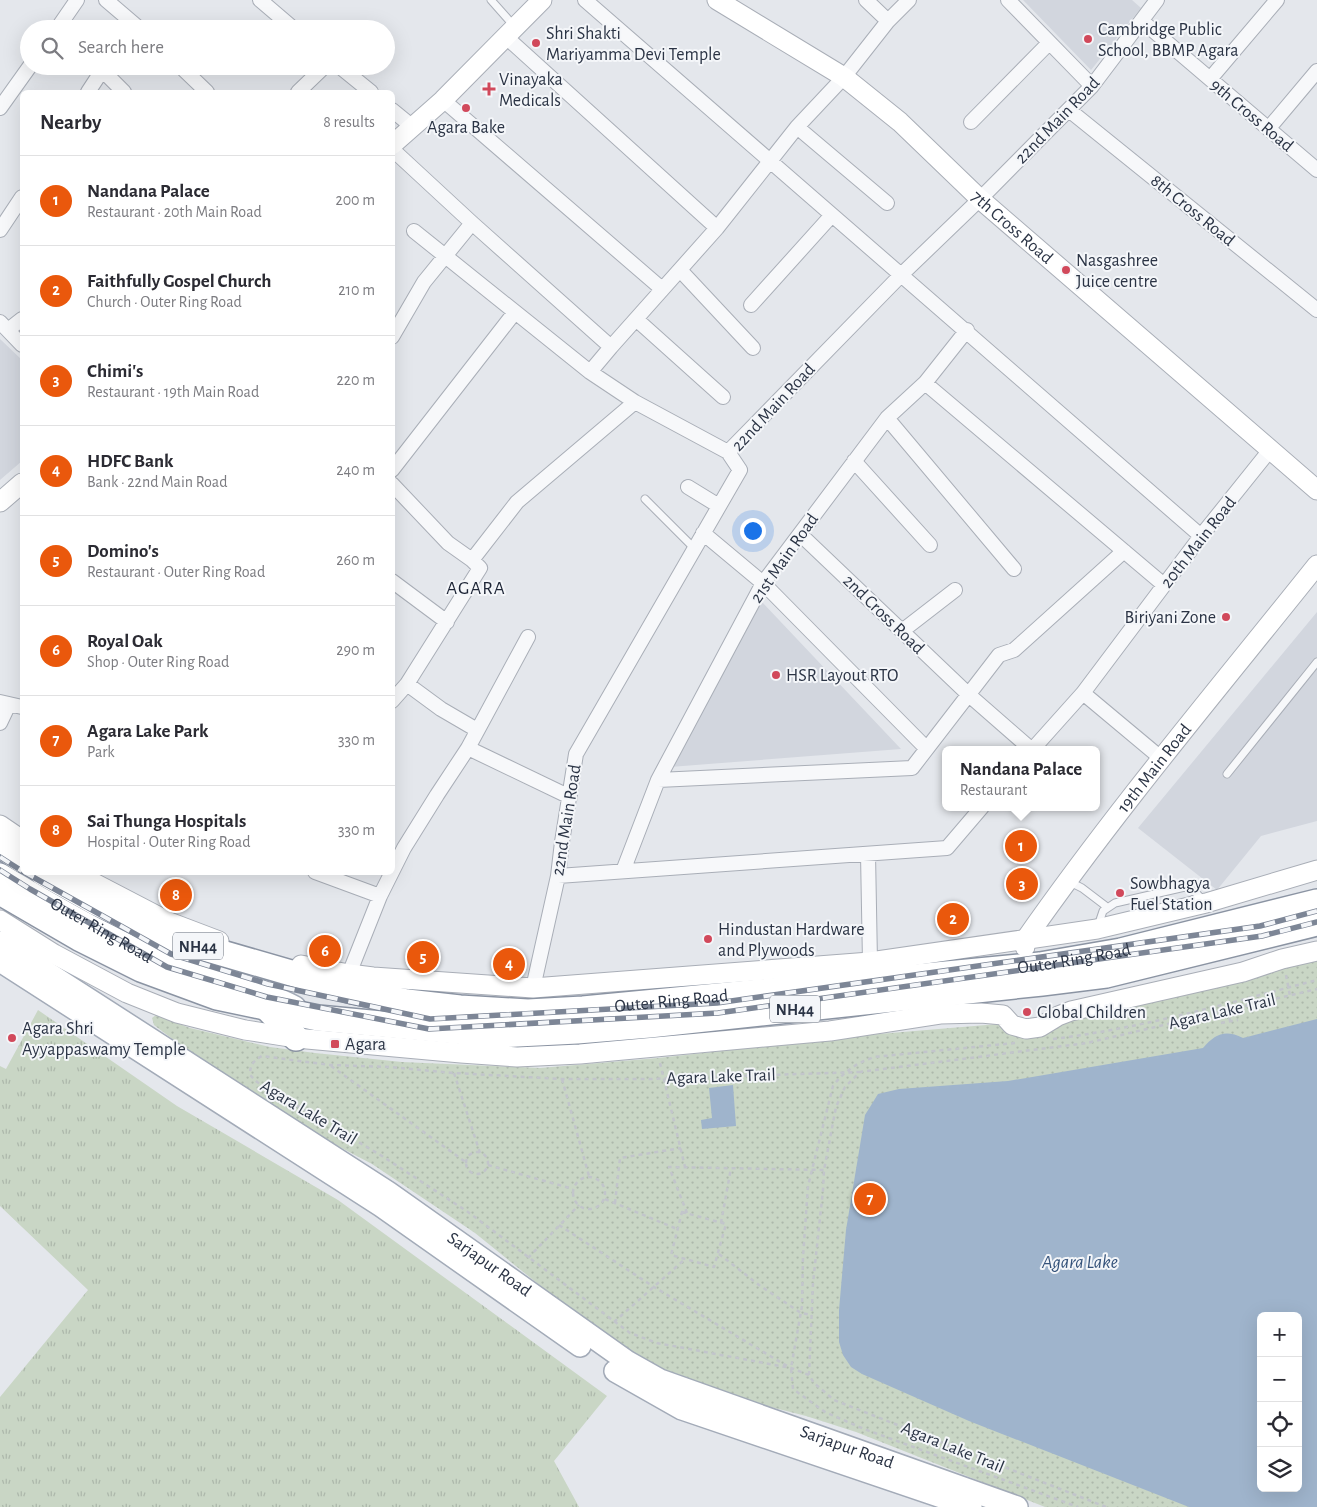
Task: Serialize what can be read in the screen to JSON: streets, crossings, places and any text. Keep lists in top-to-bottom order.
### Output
{
  "streets": {
    "highway": ["Outer Ring Road", "NH44"],
    "main road": ["Sarjapur Road"],
    "street": [
      "9th Cross Road",
      "22nd Main Road",
      "8th Cross Road",
      "7th Cross Road",
      "20th Main Road",
      "21st Main Road",
      "2nd Cross Road",
      "19th Main Road"
    ],
    "path": ["Agara Lake Trail"]
  },
  "crossings": [
    ["9th Cross Road", "22nd Main Road"],
    ["22nd Main Road", "8th Cross Road"],
    ["22nd Main Road", "7th Cross Road"],
    ["7th Cross Road", "20th Main Road"],
    ["21st Main Road", "2nd Cross Road"]
  ],
  "districts": ["AGARA"],
  "water": ["Agara Lake"],
  "places": {
    "other": [
      "Cambridge Public School, BBMP Agara",
      "Shri Shakti Mariyamma Devi Temple",
      "Agara Bake",
      "Nasgashree Juice centre",
      "Biriyani Zone",
      "HSR Layout RTO",
      "Sowbhagya Fuel Station",
      "Hindustan Hardware and Plywoods",
      "Global Children",
      "Agara Shri Ayyappaswamy Temple"
    ],
    "health": ["Vinayaka Medicals"],
    "transit": ["Agara"]
  },
  "page": {
    "search": "Search here",
    "heading": ["Nearby", "8 results"],
    "list": [
      {
        "mark": "1",
        "name": "Nandana Palace",
        "note": "Restaurant · 20th Main Road",
        "value": "200 m"
      },
      {
        "mark": "2",
        "name": "Faithfully Gospel Church",
        "note": "Church · Outer Ring Road",
        "value": "210 m"
      },
      {
        "mark": "3",
        "name": "Chimi's",
        "note": "Restaurant · 19th Main Road",
        "value": "220 m"
      },
      {
        "mark": "4",
        "name": "HDFC Bank",
        "note": "Bank · 22nd Main Road",
        "value": "240 m"
      },
      {
        "mark": "5",
        "name": "Domino's",
        "note": "Restaurant · Outer Ring Road",
        "value": "260 m"
      },
      {
        "mark": "6",
        "name": "Royal Oak",
        "note": "Shop · Outer Ring Road",
        "value": "290 m"
      },
      {
        "mark": "7",
        "name": "Agara Lake Park",
        "note": "Park",
        "value": "330 m"
      },
      {
        "mark": "8",
        "name": "Sai Thunga Hospitals",
        "note": "Hospital · Outer Ring Road",
        "value": "330 m"
      }
    ],
    "popup": ["Nandana Palace", "Restaurant"],
    "pins": [
      "1",
      "3",
      "8",
      "2",
      "6",
      "5",
      "4",
      "7"
    ],
    "map_buttons": ["+", "−"]
  }
}
